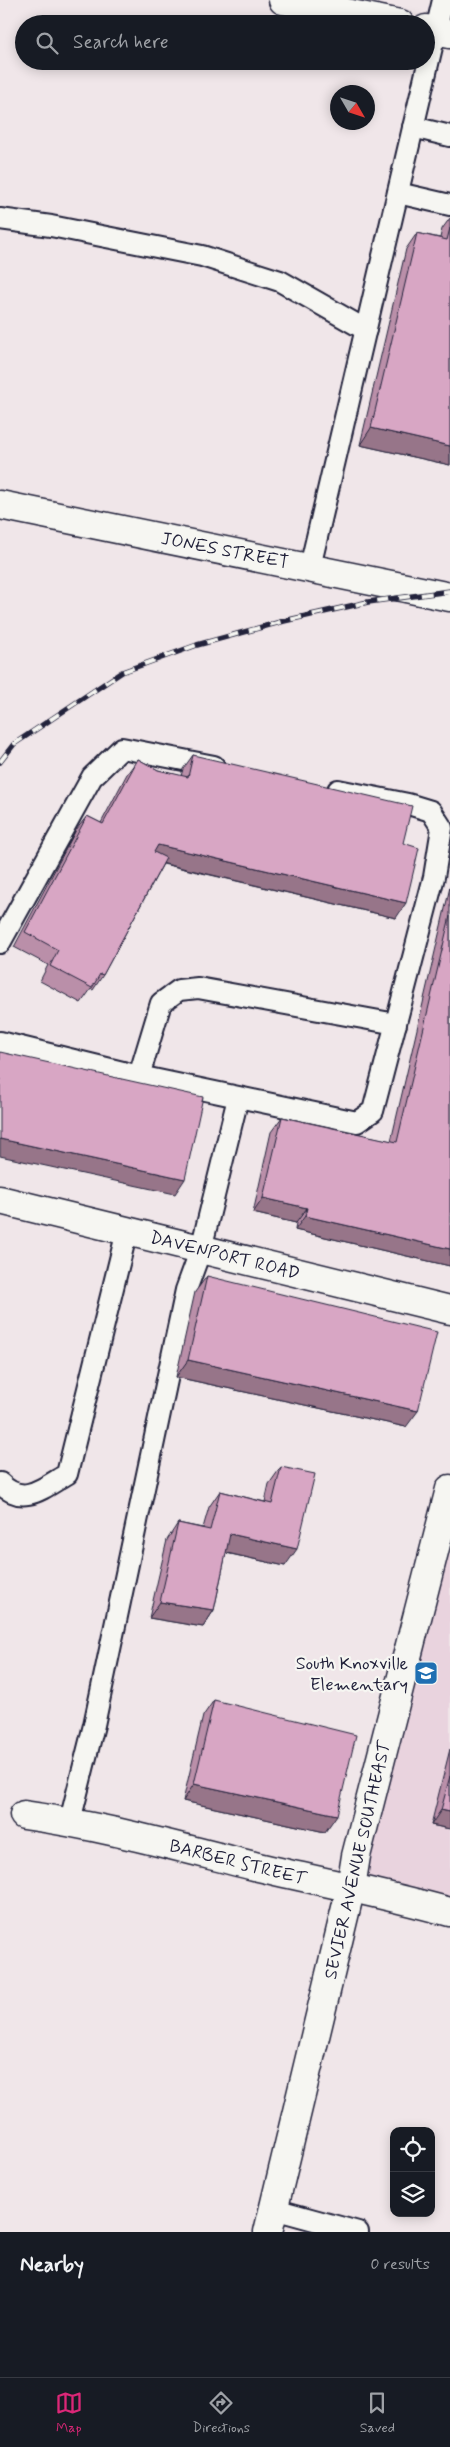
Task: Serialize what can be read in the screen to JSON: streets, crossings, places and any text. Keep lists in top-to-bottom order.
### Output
{
  "streets": {
    "street": [
      "JONES STREET",
      "DAVENPORT ROAD",
      "SEVIER AVENUE SOUTHEAST",
      "BARBER STREET"
    ]
  },
  "crossings": [
    ["SEVIER AVENUE SOUTHEAST", "BARBER STREET"]
  ],
  "places": {
    "school or university": ["South Knoxville Elementary"]
  },
  "north": "bottom right",
  "page": {
    "search": "Search here",
    "heading": ["Nearby", "0 results"],
    "nav": ["Map", "Directions", "Saved"]
  }
}
